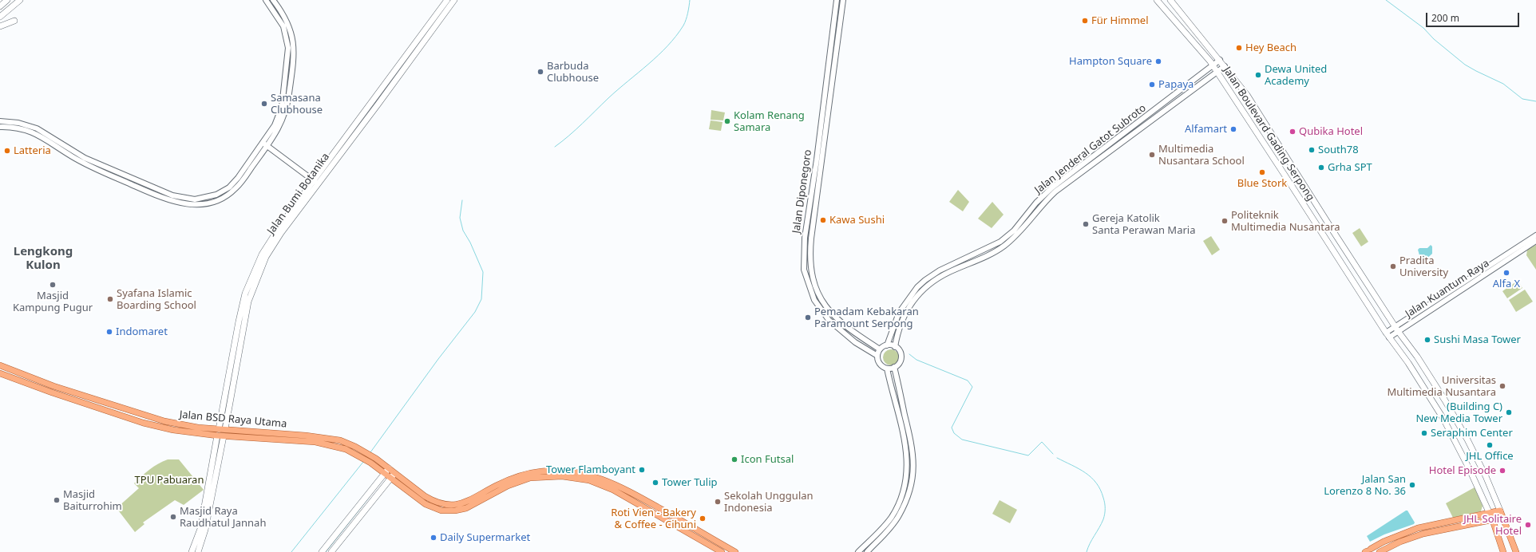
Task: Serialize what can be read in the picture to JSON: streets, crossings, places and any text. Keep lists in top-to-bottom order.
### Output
{
  "streets": {
    "main road": ["Jalan Boulevard Gading Serpong", "Jalan Bumi Botanika", "Jalan BSD Raya Utama"],
    "street": ["Jalan Jenderal Gatot Subroto", "Jalan Diponegoro", "Jalan Kuantum Raya"]
  },
  "crossings": [
    ["Jalan Boulevard Gading Serpong", "Jalan Jenderal Gatot Subroto"],
    ["Jalan Boulevard Gading Serpong", "Jalan Kuantum Raya"],
    ["Jalan Jenderal Gatot Subroto", "Jalan Diponegoro"],
    ["Jalan Bumi Botanika", "Jalan BSD Raya Utama"]
  ],
  "districts": ["Lengkong Kulon"],
  "parks": ["TPU Pabuaran"],
  "places": [
    "Für Himmel",
    "Hey Beach",
    "Hampton Square",
    "Barbuda Clubhouse",
    "Dewa United Academy",
    "Papaya",
    "Samasana Clubhouse",
    "Kolam Renang Samara",
    "Alfamart",
    "Qubika Hotel",
    "South78",
    "Latteria",
    "Multimedia Nusantara School",
    "Grha SPT",
    "Blue Stork",
    "Kawa Sushi",
    "Politeknik Multimedia Nusantara",
    "Gereja Katolik Santa Perawan Maria",
    "Pradita University",
    "Alfa X",
    "Masjid Kampung Pugur",
    "Syafana Islamic Boarding School",
    "Pemadam Kebakaran Paramount Serpong",
    "Indomaret",
    "Sushi Masa Tower",
    "Universitas Multimedia Nusantara",
    "(Building C) New Media Tower",
    "Seraphim Center",
    "JHL Office",
    "Icon Futsal",
    "Tower Flamboyant",
    "Hotel Episode",
    "Tower Tulip",
    "Jalan San Lorenzo 8 No. 36",
    "Masjid Baiturrohim",
    "Sekolah Unggulan Indonesia",
    "Masjid Raya Raudhatul Jannah",
    "Roti Vien - Bakery & Coffee - Cihuni",
    "JHL Solitaire Hotel",
    "Daily Supermarket"
  ],
  "scale_bar": "200 m"
}
